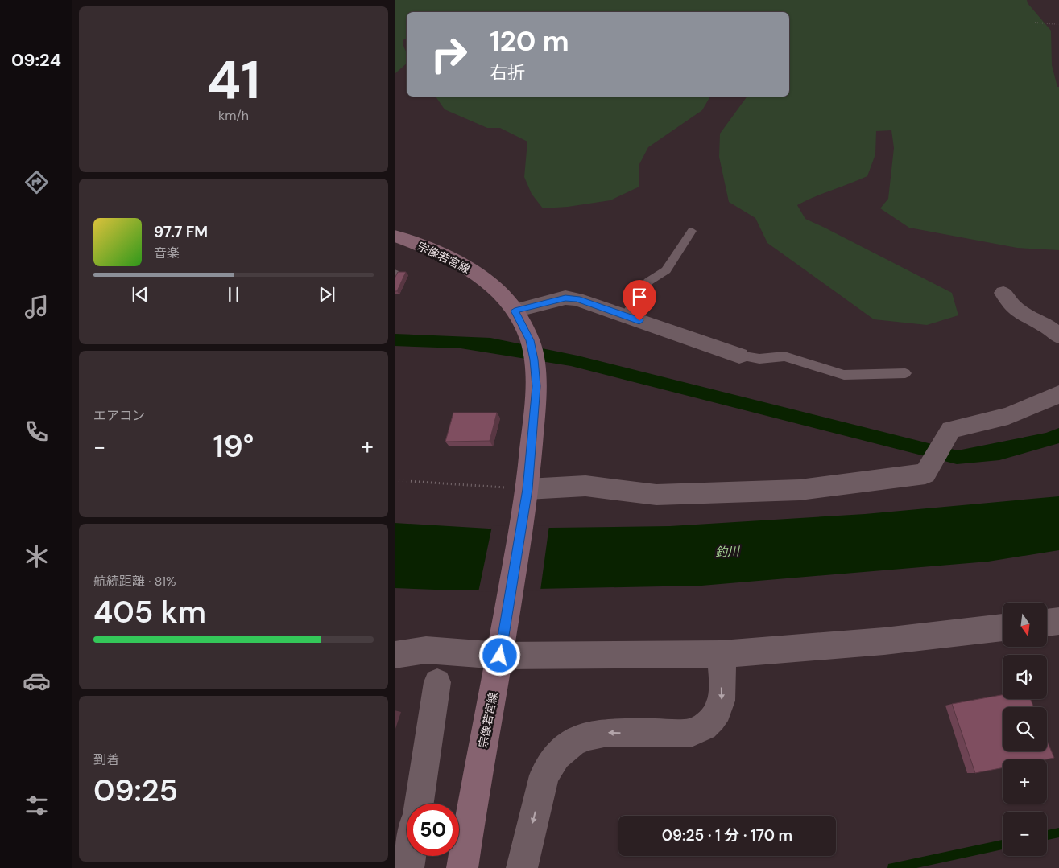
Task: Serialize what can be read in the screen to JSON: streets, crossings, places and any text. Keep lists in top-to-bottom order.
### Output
{
  "streets": {
    "main road": ["宗像若宮線"]
  },
  "water": ["釣川"],
  "north": "bottom",
  "page": {
    "tabs": "09:24",
    "tile": [
      ["41", "km/h"],
      "エアコン",
      ["航続距離 · 81%", "405 km"],
      ["到着", "09:25"]
    ],
    "turn": ["120 m", "右折"],
    "song": ["97.7 FM", "音楽"],
    "heat": ["−", "19°", "+"],
    "map_buttons": ["+", "−"],
    "limit": "50",
    "trip": "09:25 · 1 分 · 170 m"
  }
}
